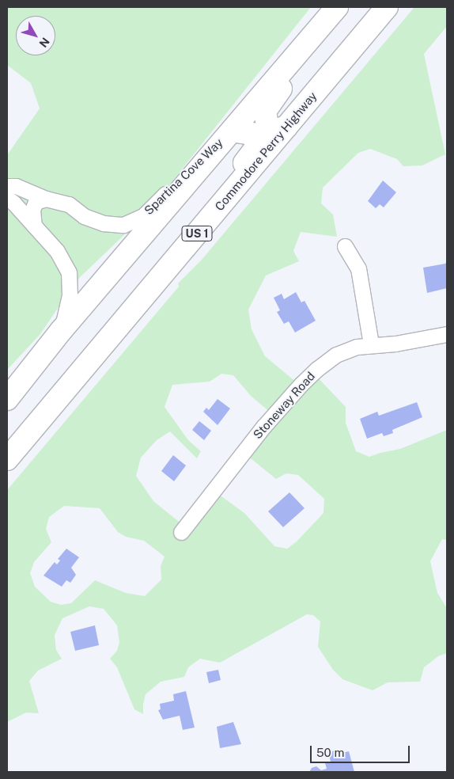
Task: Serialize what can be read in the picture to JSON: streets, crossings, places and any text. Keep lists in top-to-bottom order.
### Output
{
  "streets": {
    "highway": ["Commodore Perry Highway", "US 1"],
    "street": ["Spartina Cove Way", "Stoneway Road"]
  },
  "scale_bar": "50 m",
  "north": "bottom right"
}
